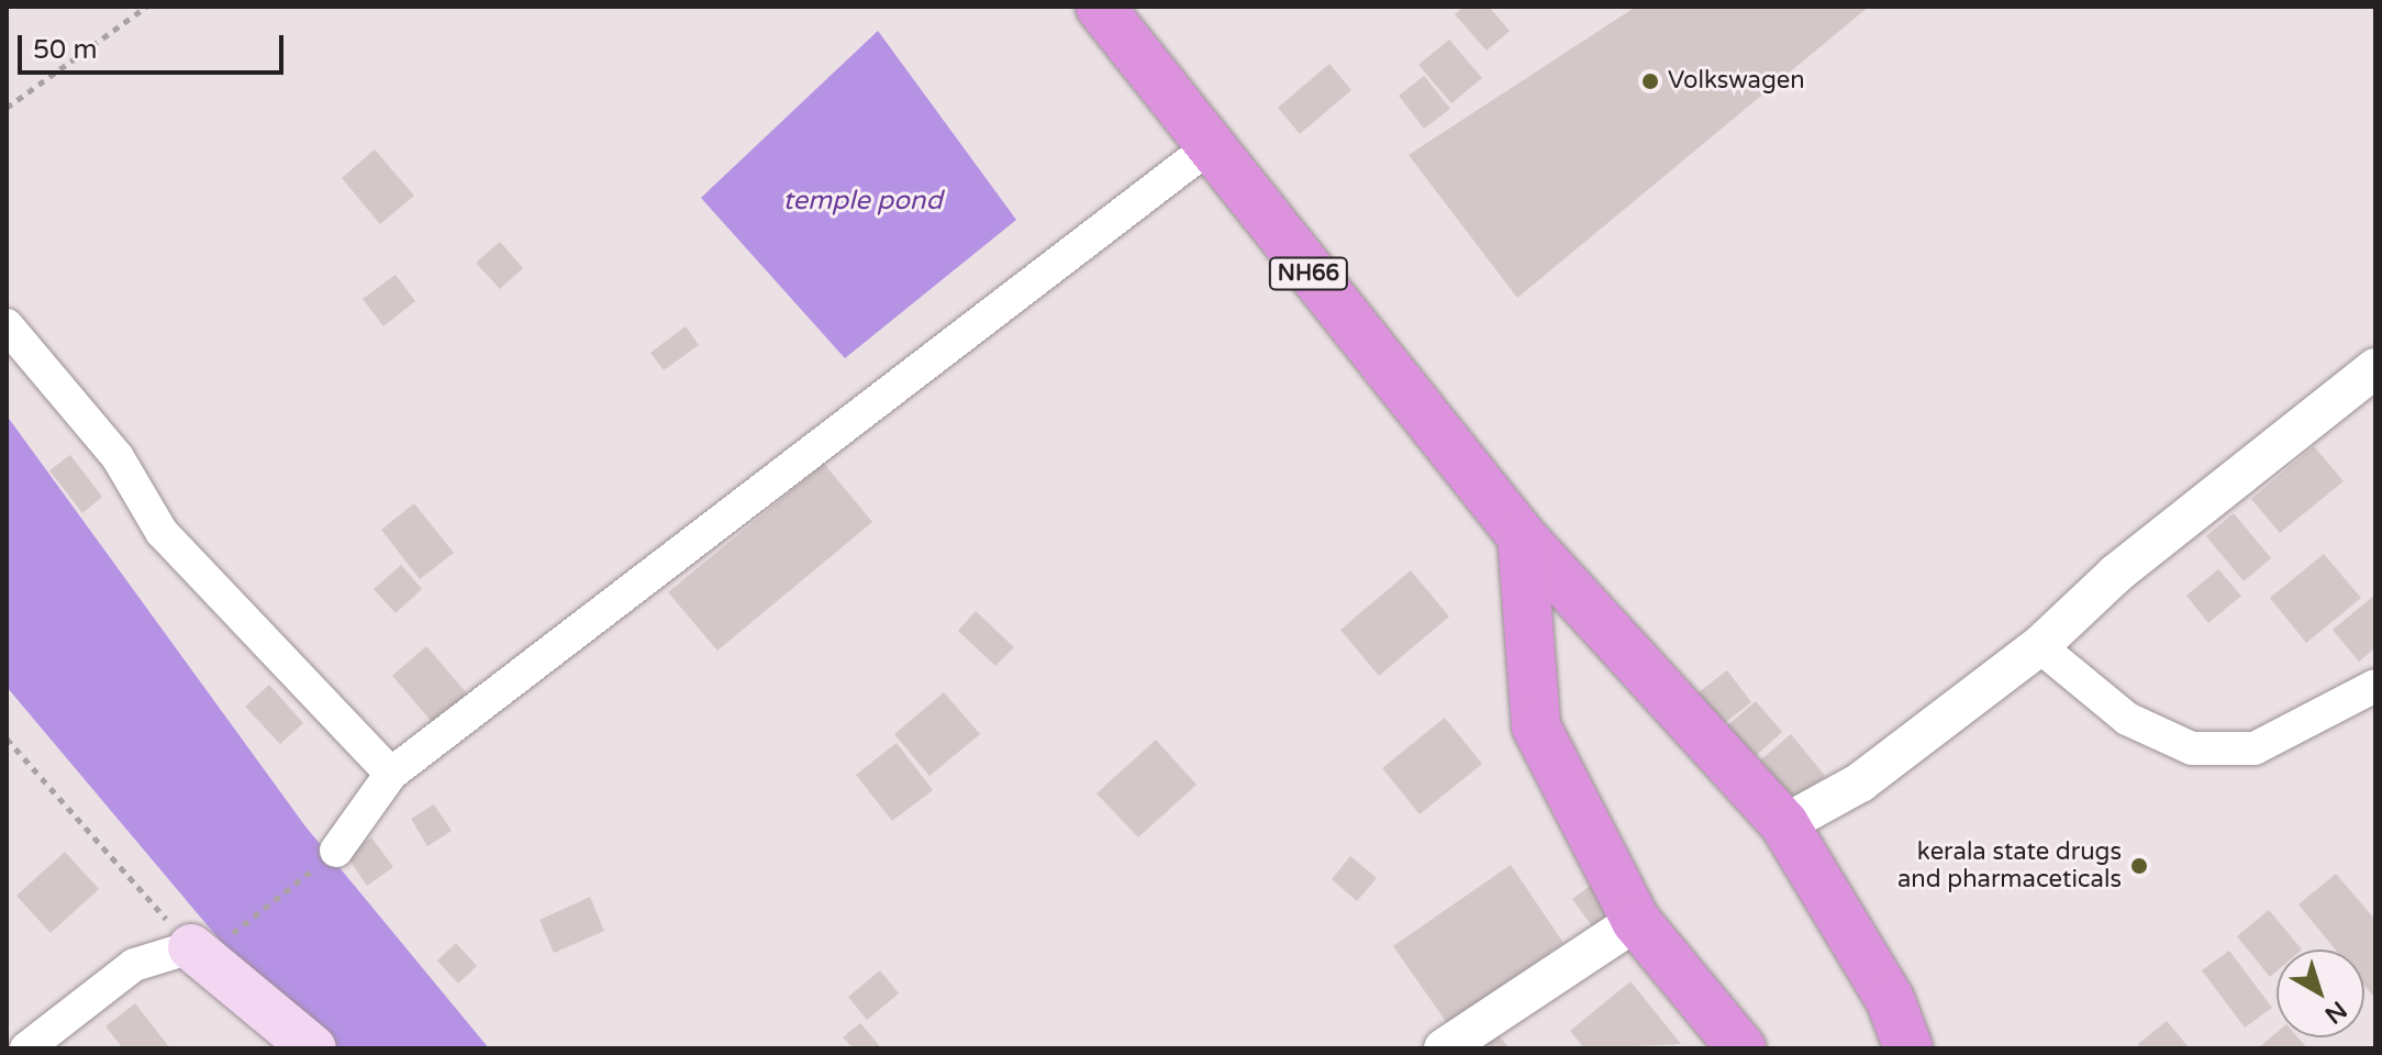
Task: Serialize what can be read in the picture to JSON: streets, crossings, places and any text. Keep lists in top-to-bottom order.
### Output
{
  "streets": {
    "highway": ["NH66"]
  },
  "water": ["temple pond"],
  "places": ["Volkswagen", "kerala state drugs and pharmaceticals"],
  "scale_bar": "50 m",
  "north": "bottom right"
}
